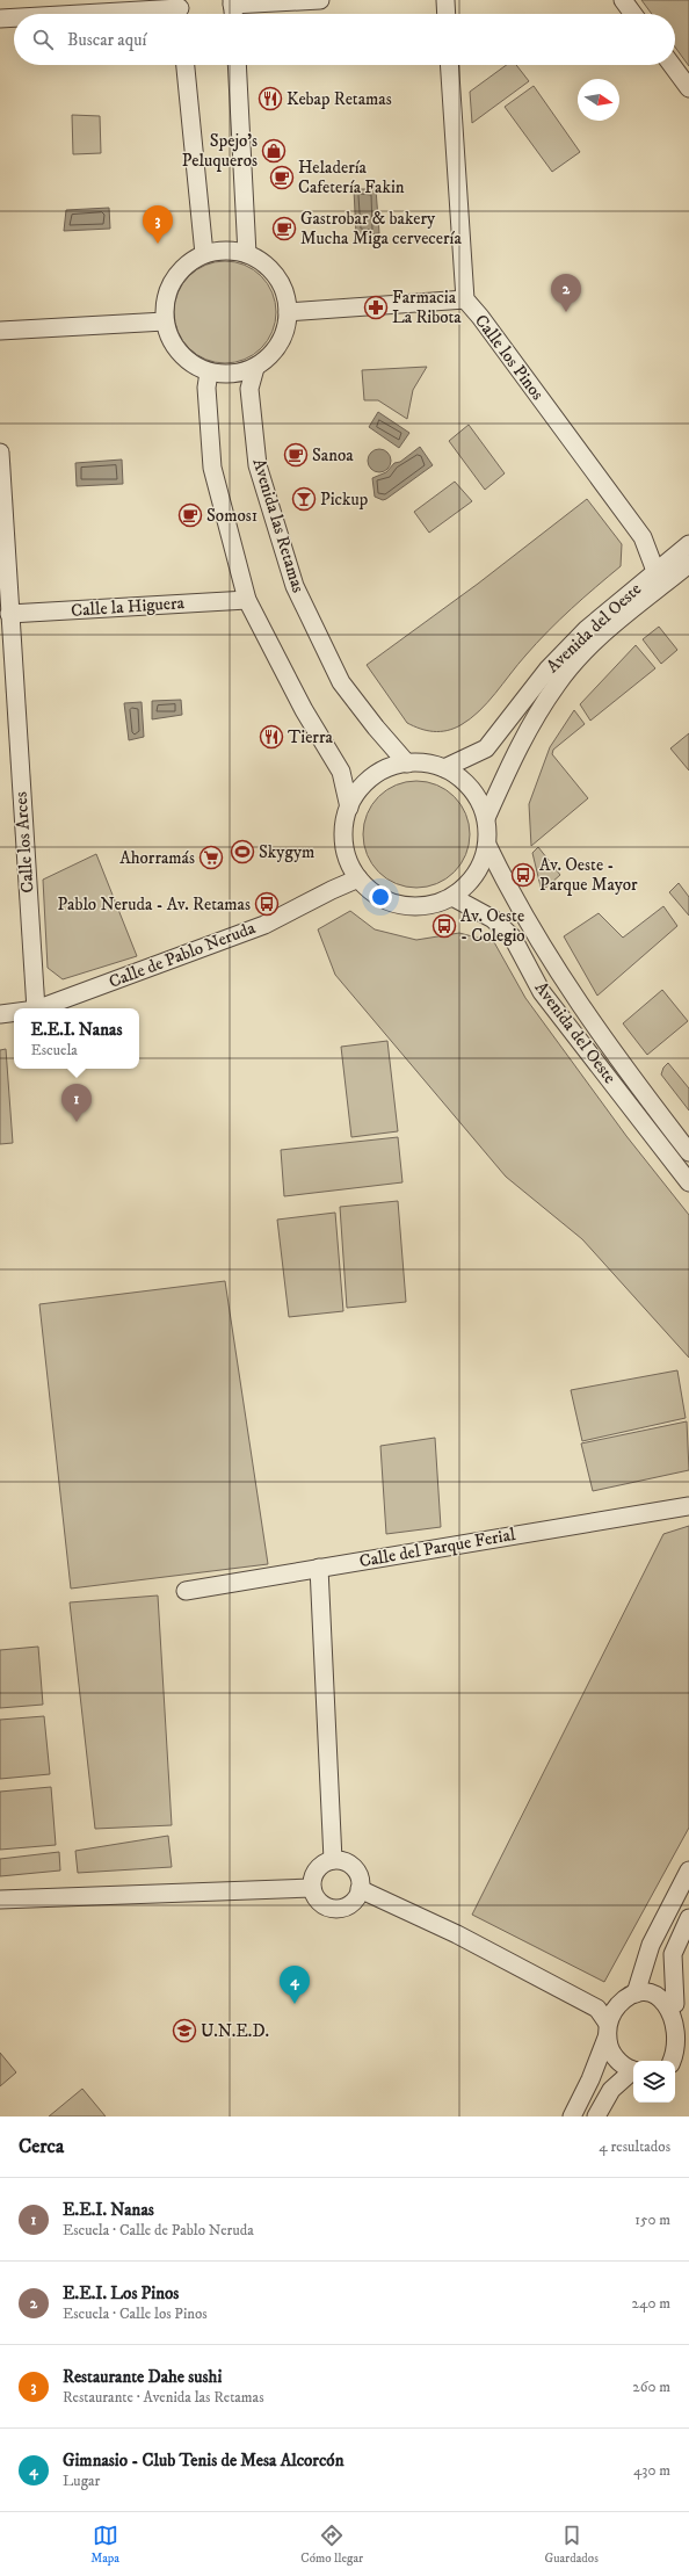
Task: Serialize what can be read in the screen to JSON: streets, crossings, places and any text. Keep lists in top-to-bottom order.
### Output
{
  "streets": {
    "street": [
      "Calle los Pinos",
      "Avenida las Retamas",
      "Calle la Higuera",
      "Avenida del Oeste",
      "Calle los Arces",
      "Calle de Pablo Neruda",
      "Calle del Parque Ferial"
    ]
  },
  "crossings": [
    ["Calle los Pinos", "Avenida del Oeste"],
    ["Avenida las Retamas", "Avenida del Oeste"],
    ["Avenida las Retamas", "Calle de Pablo Neruda"],
    ["Calle la Higuera", "Calle los Arces"],
    ["Avenida del Oeste", "Calle de Pablo Neruda"]
  ],
  "places": {
    "restaurant": ["Kebap Retamas", "Tierra"],
    "shop": ["Spejo's Peluqueros"],
    "cafe": [
      "Heladería Cafetería Fakin",
      "Gastrobar & bakery Mucha Miga cervecería",
      "Sanoa",
      "Somos1"
    ],
    "pharmacy": ["Farmacia La Ribota"],
    "bar": ["Pickup"],
    "sports": ["Skygym"],
    "supermarket": ["Ahorramás"],
    "bus stop": ["Av. Oeste - Parque Mayor", "Pablo Neruda - Av. Retamas", "Av. Oeste - Colegio"],
    "school or university": ["U.N.E.D."]
  },
  "north": "right",
  "page": {
    "search": "Buscar aquí",
    "pins": [
      "3",
      "2",
      "1",
      "4"
    ],
    "popup": ["E.E.I. Nanas", "Escuela"],
    "heading": ["Cerca", "4 resultados"],
    "list": [
      {
        "mark": "1",
        "name": "E.E.I. Nanas",
        "note": "Escuela · Calle de Pablo Neruda",
        "value": "150 m"
      },
      {
        "mark": "2",
        "name": "E.E.I. Los Pinos",
        "note": "Escuela · Calle los Pinos",
        "value": "240 m"
      },
      {
        "mark": "3",
        "name": "Restaurante Dahe sushi",
        "note": "Restaurante · Avenida las Retamas",
        "value": "260 m"
      },
      {
        "mark": "4",
        "name": "Gimnasio - Club Tenis de Mesa Alcorcón",
        "note": "Lugar",
        "value": "430 m"
      }
    ],
    "nav": ["Mapa", "Cómo llegar", "Guardados"]
  }
}
